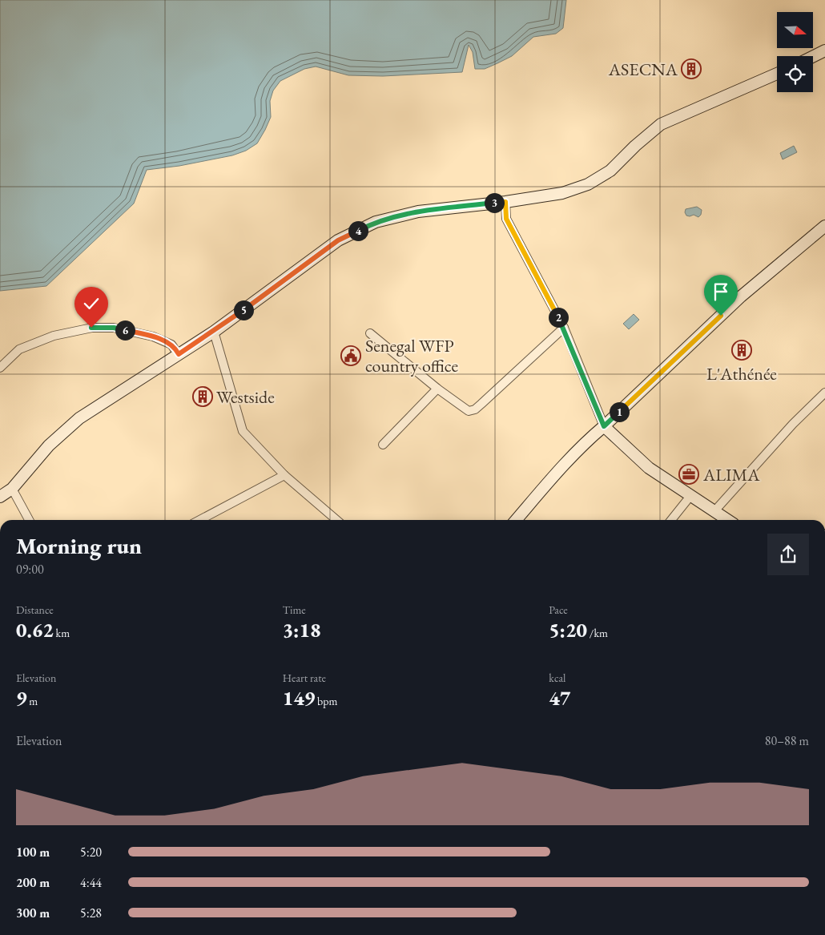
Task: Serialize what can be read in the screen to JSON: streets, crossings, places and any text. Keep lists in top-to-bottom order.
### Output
{
  "places": {
    "building": ["ASECNA", "L'Athénée", "Westside"],
    "public building": ["Senegal WFP country office"],
    "office": ["ALIMA"]
  },
  "north": "right",
  "page": {
    "pins": [
      "3",
      "4",
      "5",
      "2",
      "6",
      "1"
    ],
    "heading": ["Morning run", "09:00"],
    "stats": [
      ["Distance", "0.62 km"],
      ["Time", "3:18"],
      ["Pace", "5:20 /km"],
      ["Elevation", "9 m"],
      ["Heart rate", "149 bpm"],
      ["kcal", "47"]
    ],
    "chart": ["Elevation", "80–88 m"],
    "list": [
      {
        "name": "100 m",
        "note": "5:20"
      },
      {
        "name": "200 m",
        "note": "4:44"
      },
      {
        "name": "300 m",
        "note": "5:28"
      }
    ]
  }
}
